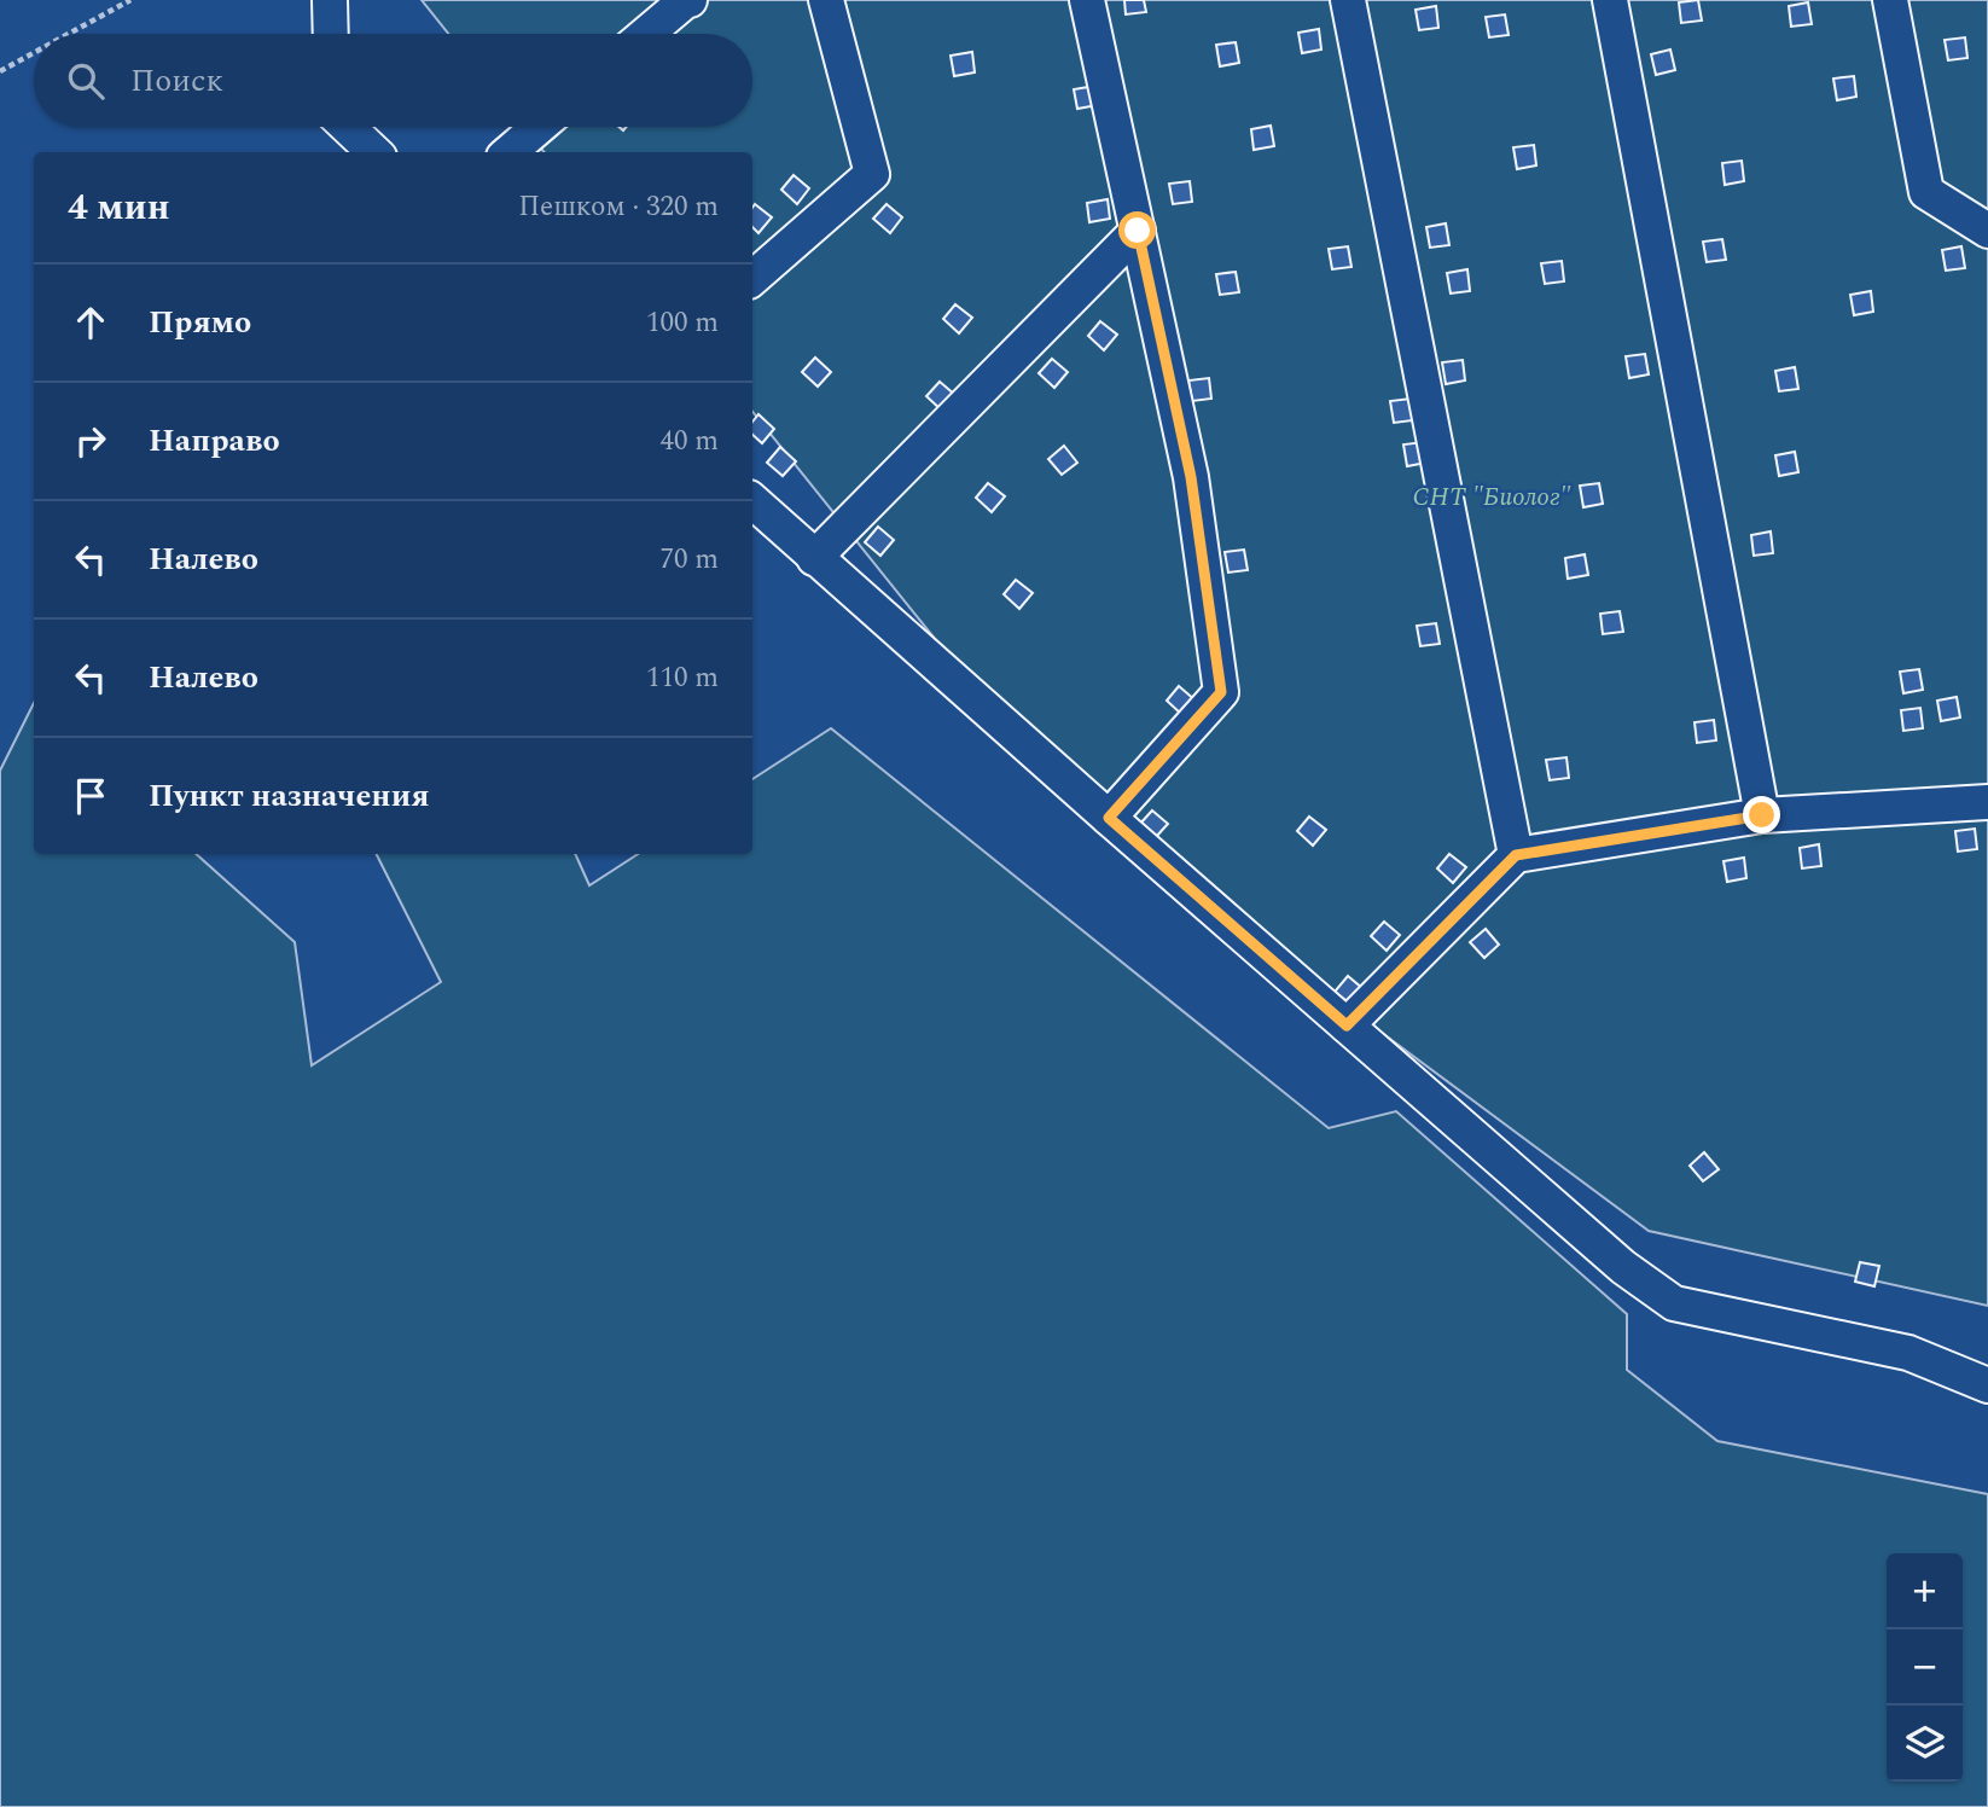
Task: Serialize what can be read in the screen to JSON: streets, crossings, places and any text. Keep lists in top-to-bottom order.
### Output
{
  "parks": ["СНТ \"Биолог\""],
  "page": {
    "search": "Поиск",
    "heading": ["4 мин", "Пешком · 320 m"],
    "list": [
      ["Прямо", "100 m"],
      ["Направо", "40 m"],
      ["Налево", "70 m"],
      ["Налево", "110 m"],
      "Пункт назначения"
    ],
    "map_buttons": ["+", "−"]
  }
}
